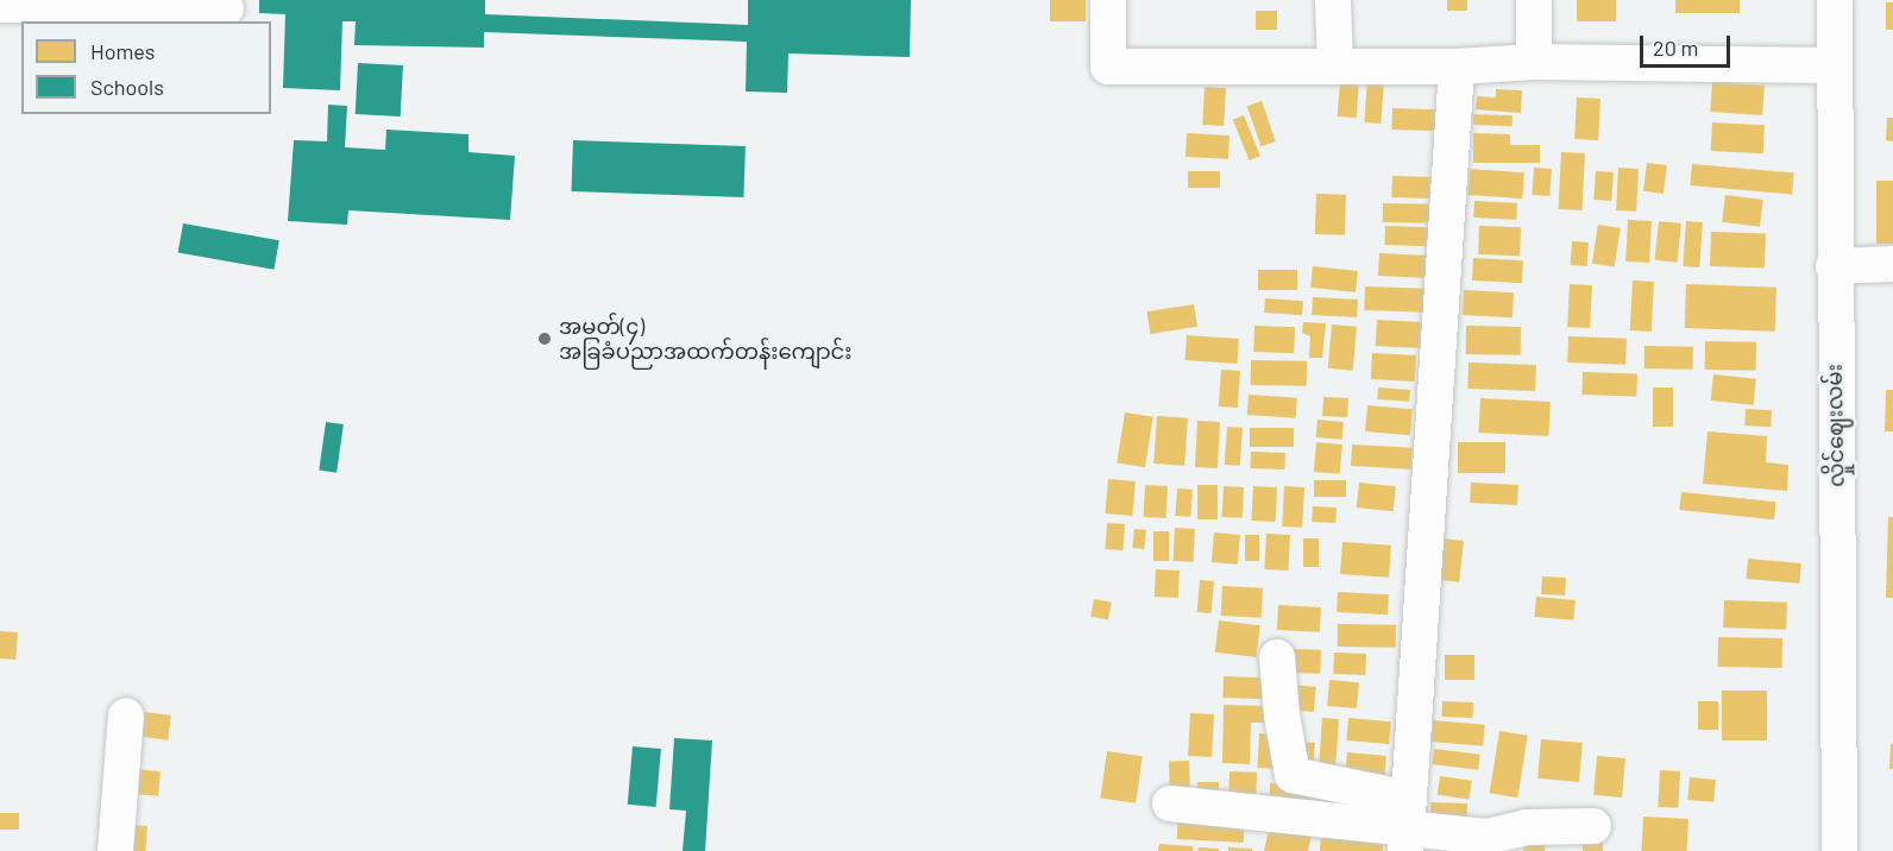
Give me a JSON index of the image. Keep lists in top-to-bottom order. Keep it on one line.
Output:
{"streets":{"street":["လှိုင်ဈေးလမ်း"]},"places":["အမှတ်(၄) အခြခံပညာအထက်တန်းကျောင်း"],"legend":["Homes","Schools"],"scale_bar":"20 m"}
